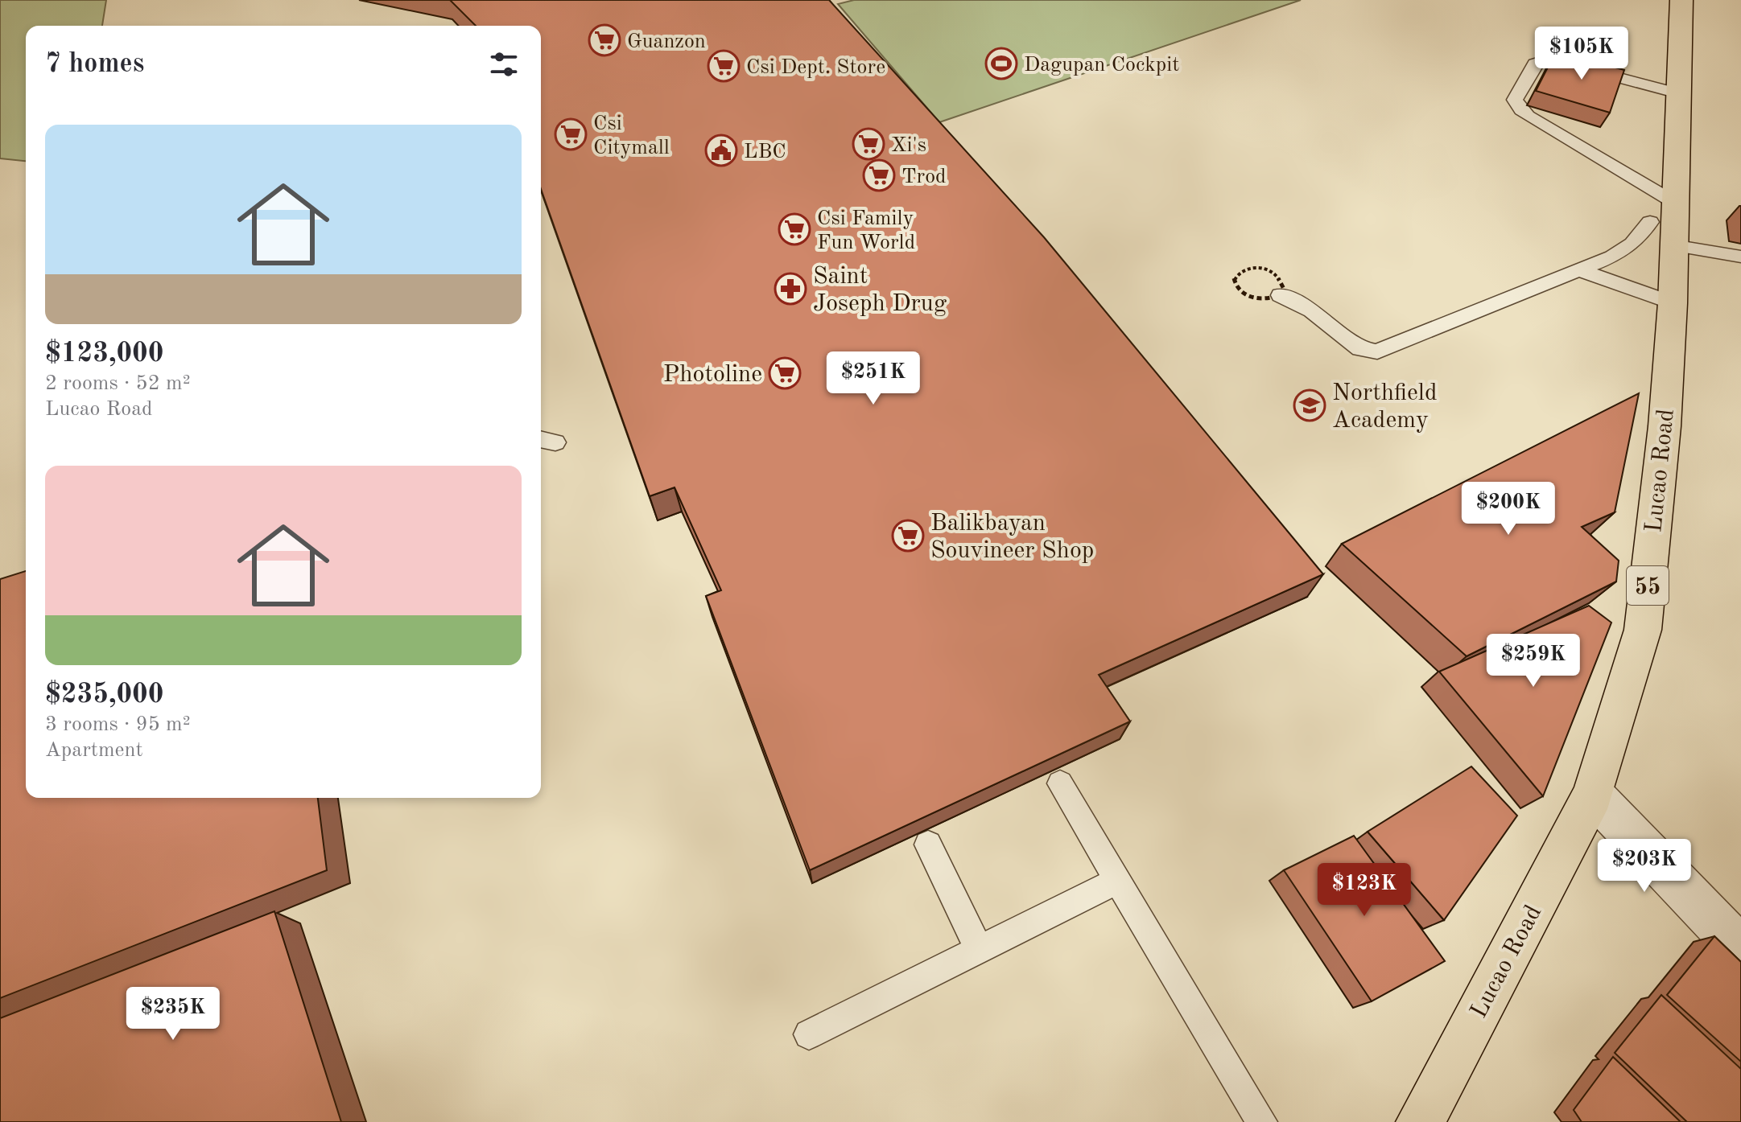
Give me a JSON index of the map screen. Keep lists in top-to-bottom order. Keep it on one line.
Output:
{"streets":{"highway":["Lucao Road","55"]},"places":{"supermarket":["Guanzon","Csi Dept. Store","Csi Citymall","Xi's","Trod","Csi Family Fun World","Photoline","Balikbayan Souvineer Shop"],"sports":["Dagupan Cockpit"],"public building":["LBC"],"pharmacy":["Saint Joseph Drug"],"school or university":["Northfield Academy"]},"page":{"heading":"7 homes","price":["$105K","$251K","$200K","$259K","$203K","$123K","$235K"],"list":[{"name":"$123,000","note":"2 rooms · 52 m² · Lucao Road"},{"name":"$235,000","note":"3 rooms · 95 m² · Apartment"}]}}
